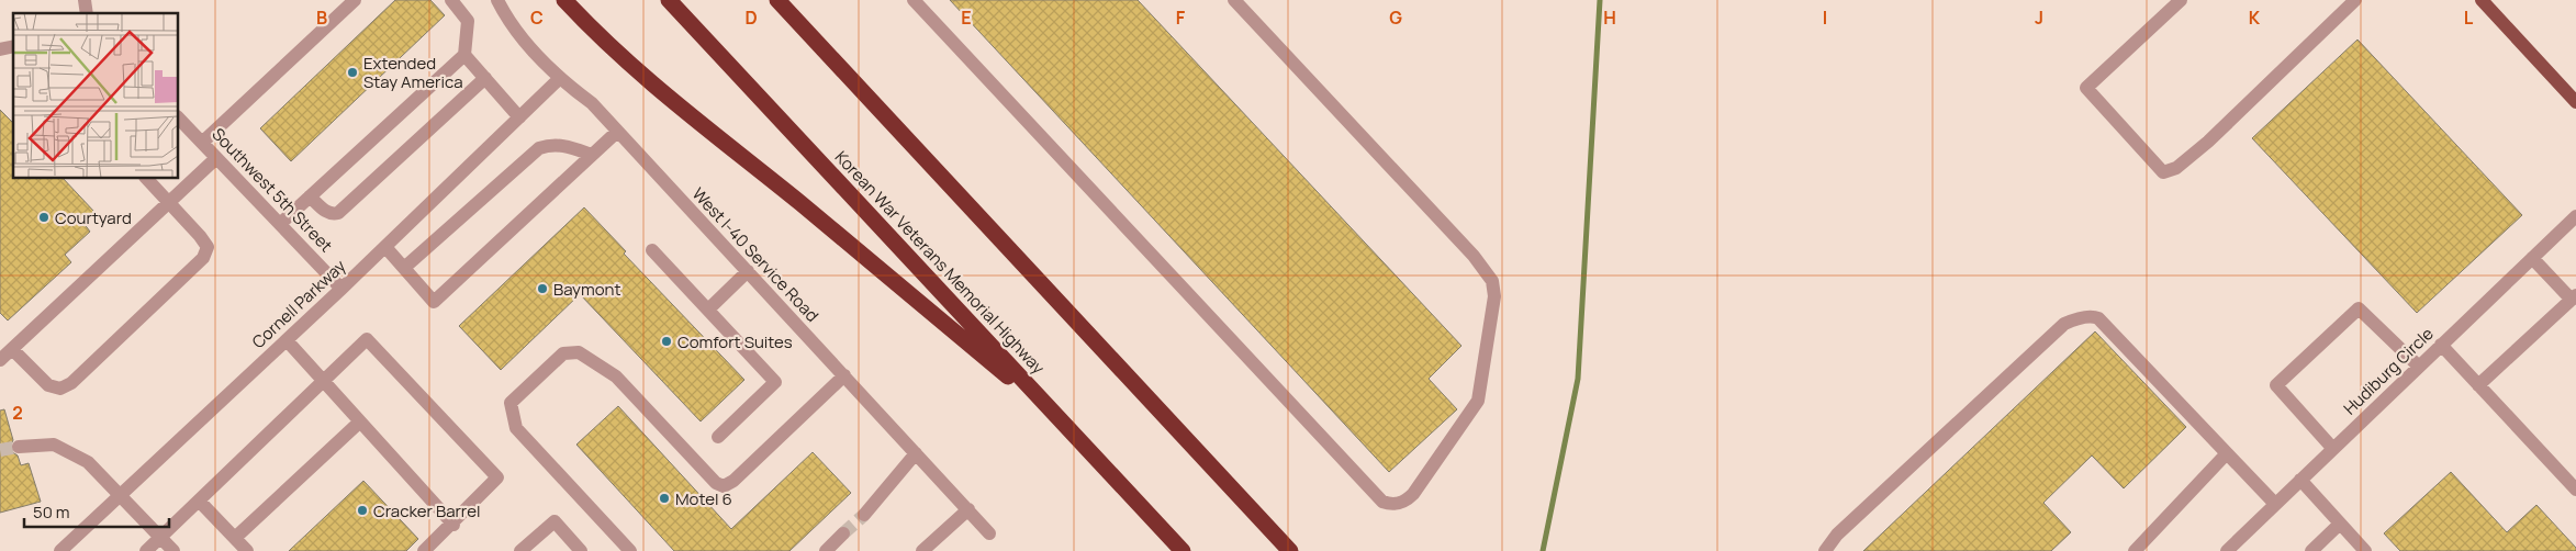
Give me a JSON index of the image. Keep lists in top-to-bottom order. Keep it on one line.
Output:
{"streets":{"highway":["Korean War Veterans Memorial Highway"],"street":["Southwest 5th Street","West I-40 Service Road","Cornell Parkway","Hudiburg Circle"]},"crossings":[["Southwest 5th Street","Cornell Parkway"],["West I-40 Service Road","Cornell Parkway"]],"places":["Extended Stay America","Courtyard","Baymont","Comfort Suites","Motel 6","Cracker Barrel"],"scale_bar":"50 m","grid":{"columns":["B","C","D","E","F","G","H","I","J","K","L"],"rows":["2"]}}
